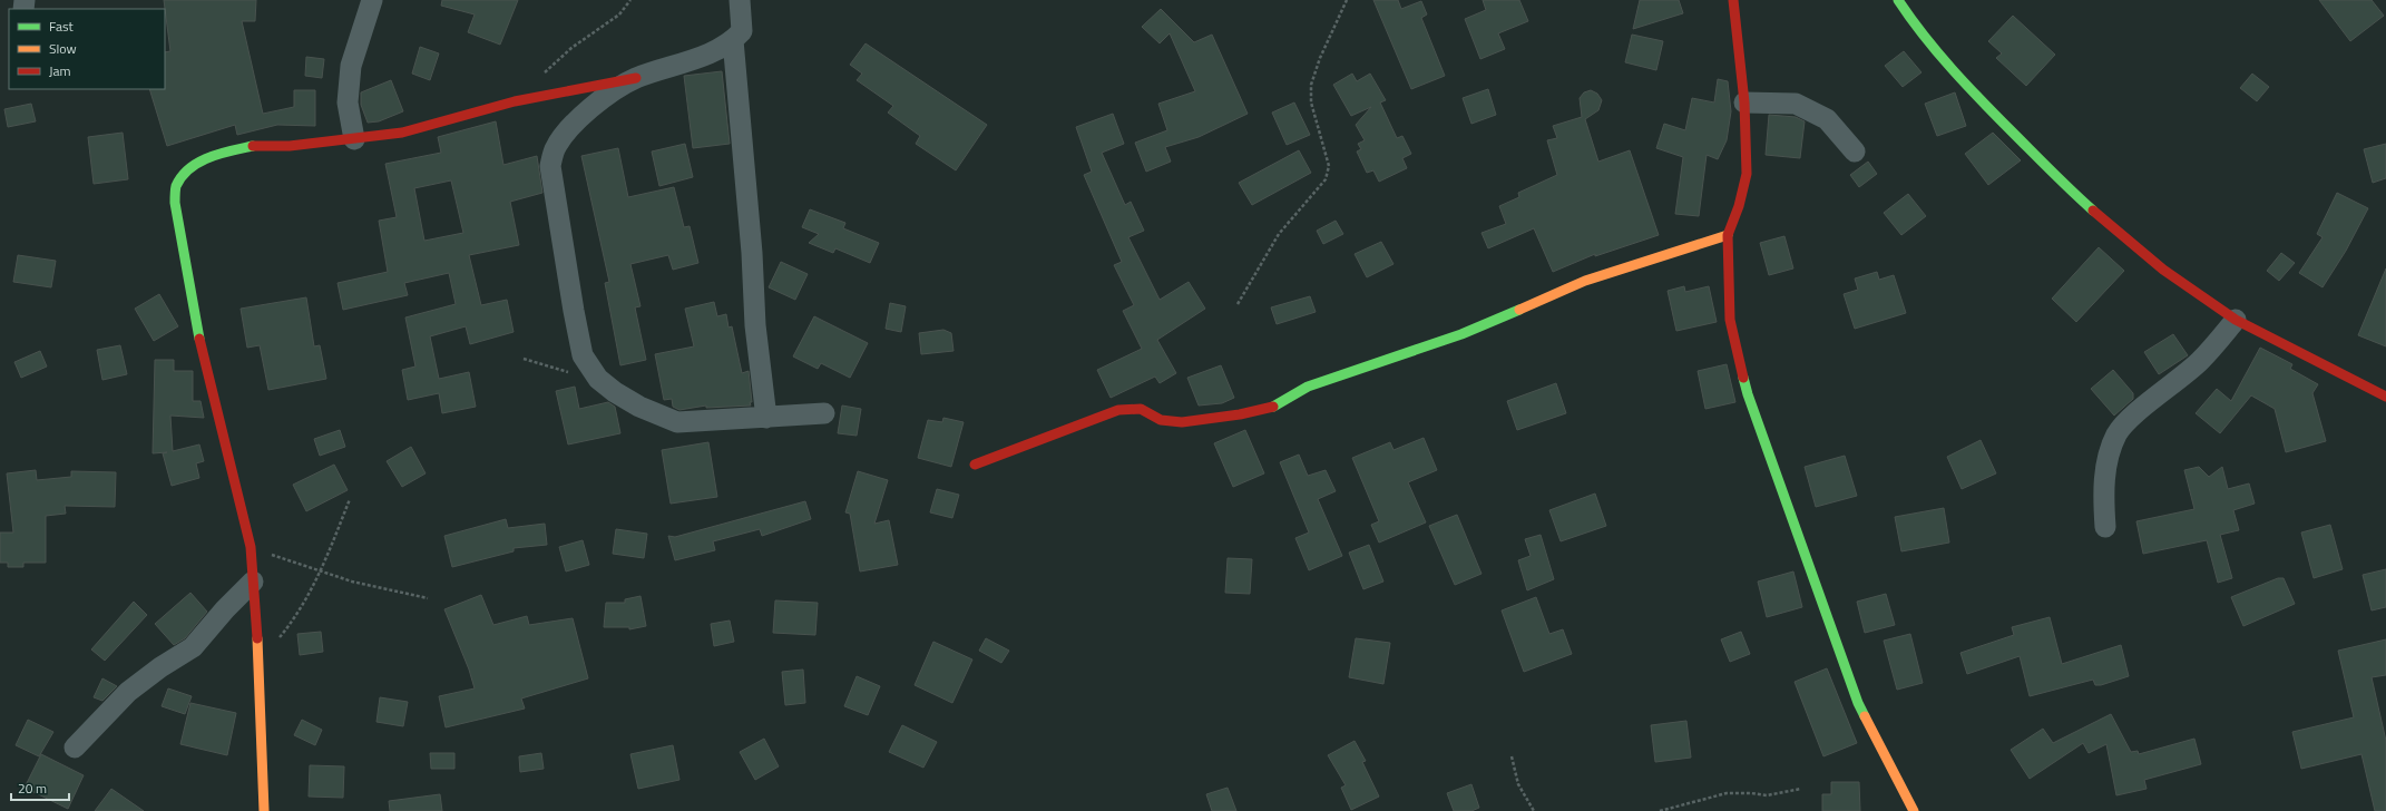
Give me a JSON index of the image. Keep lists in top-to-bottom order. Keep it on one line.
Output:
{"legend":["Fast","Slow","Jam"],"scale_bar":"20 m"}
